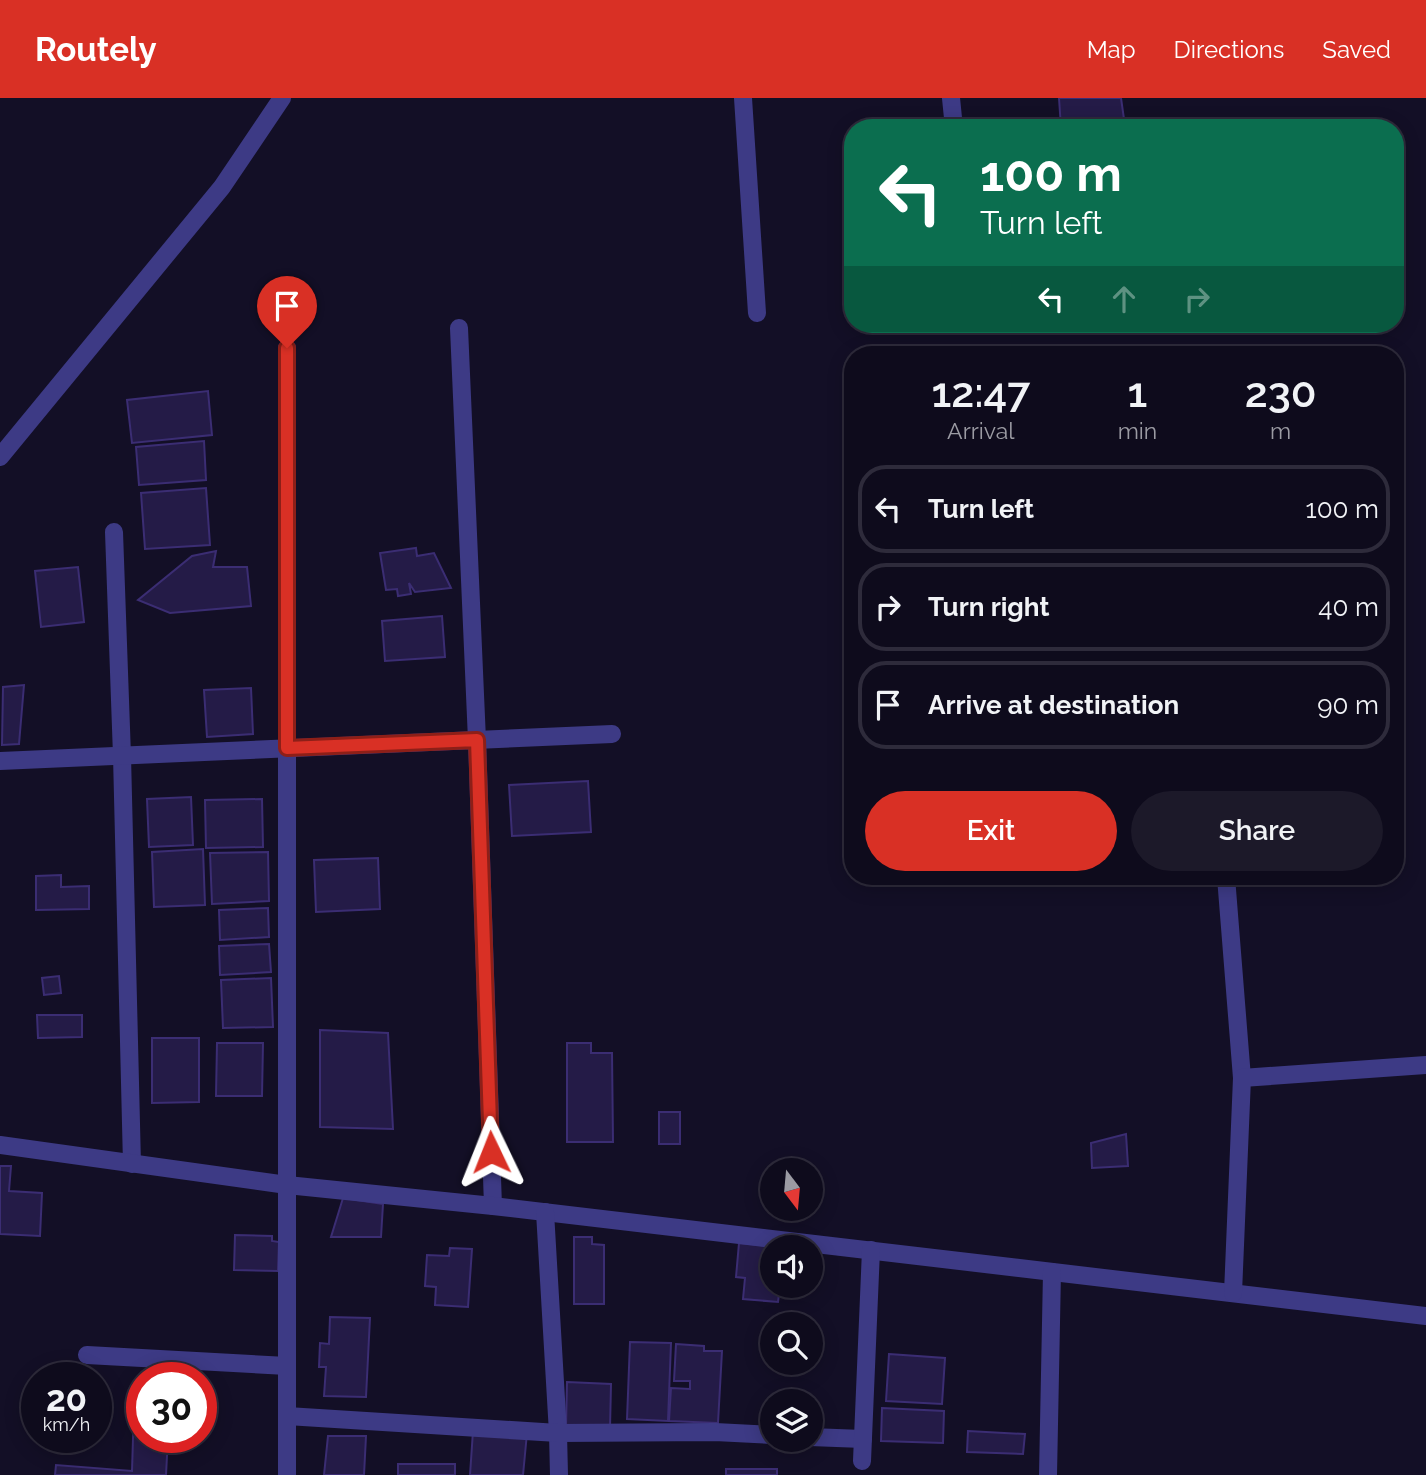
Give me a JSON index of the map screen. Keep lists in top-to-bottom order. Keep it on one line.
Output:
{"north":"bottom","page":{"header":"Routely","nav":["Map","Directions","Saved"],"turn":["100 m","Turn left"],"eta":["12:47","Arrival","1","min","230","m"],"list":[{"name":"Turn left","value":"100 m"},{"name":"Turn right","value":"40 m"},{"name":"Arrive at destination","value":"90 m"}],"buttons":["Exit","Share"],"speed":"20 km/h","limit":"30"}}
